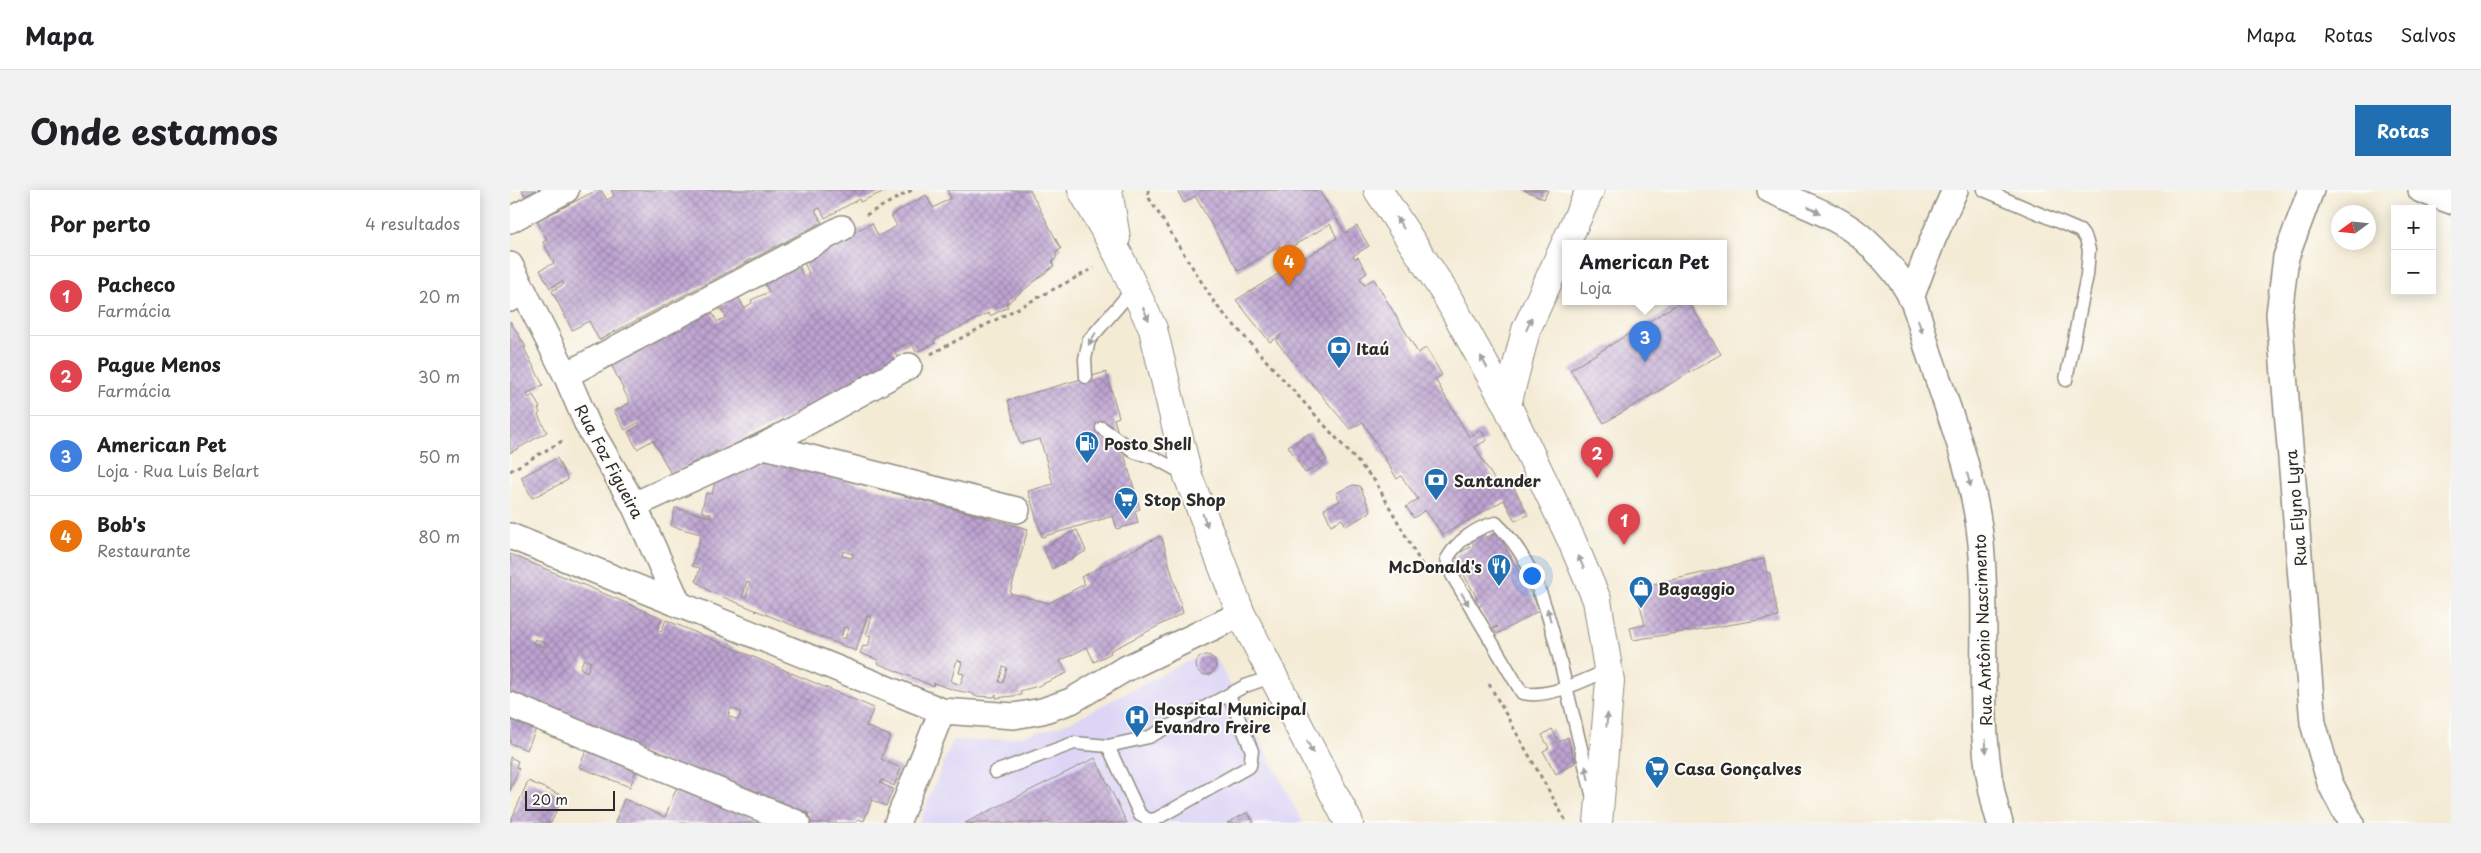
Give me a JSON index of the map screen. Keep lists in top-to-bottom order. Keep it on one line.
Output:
{"streets":{"street":["Rua Foz Figueira","Rua Elyno Lyra","Rua Antônio Nascimento"]},"one_way":["Rua Antônio Nascimento"],"places":{"bank":["Itaú","Santander"],"fuel station":["Posto Shell"],"supermarket":["Stop Shop","Casa Gonçalves"],"restaurant":["McDonald's"],"shop":["Bagaggio"],"hospital":["Hospital Municipal Evandro Freire"]},"scale_bar":"20 m","north":"left","page":{"header":"Mapa","nav":["Mapa","Rotas","Salvos"],"title":"Onde estamos","buttons":"Rotas","heading":["Por perto","4 resultados"],"map_buttons":["+","−"],"popup":["American Pet","Loja"],"pins":["4","3","2","1"],"list":[{"mark":"1","name":"Pacheco","note":"Farmácia","value":"20 m"},{"mark":"2","name":"Pague Menos","note":"Farmácia","value":"30 m"},{"mark":"3","name":"American Pet","note":"Loja · Rua Luís Belart","value":"50 m"},{"mark":"4","name":"Bob's","note":"Restaurante","value":"80 m"}],"scale":"20 m"}}
